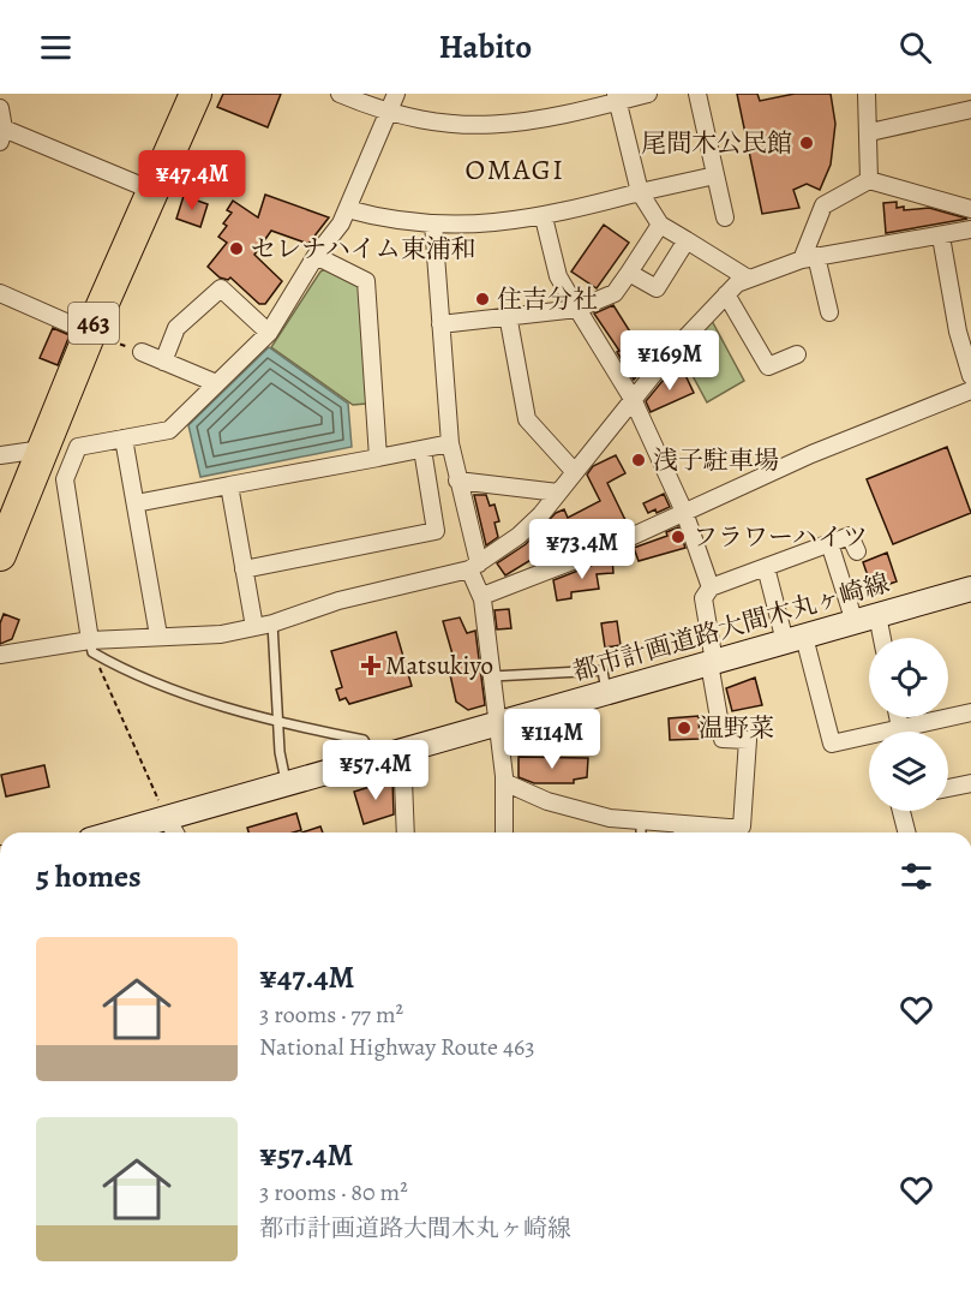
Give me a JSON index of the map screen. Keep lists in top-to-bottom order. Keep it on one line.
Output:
{"streets":{"highway":["463"],"street":["都市計画道路大間木丸ヶ崎線"]},"districts":["OMAGI"],"places":{"other":["尾間木公民館","セレナハイム東浦和","住吉分社","浅子駐車場","フラワーハイツ","温野菜"],"health":["Matsukiyo"]},"page":{"header":"Habito","price":["¥47.4M","¥169M","¥73.4M","¥114M","¥57.4M"],"heading":"5 homes","list":[{"name":"¥47.4M","note":"3 rooms · 77 m² · National Highway Route 463"},{"name":"¥57.4M","note":"3 rooms · 80 m² · 都市計画道路大間木丸ヶ崎線"}]}}
